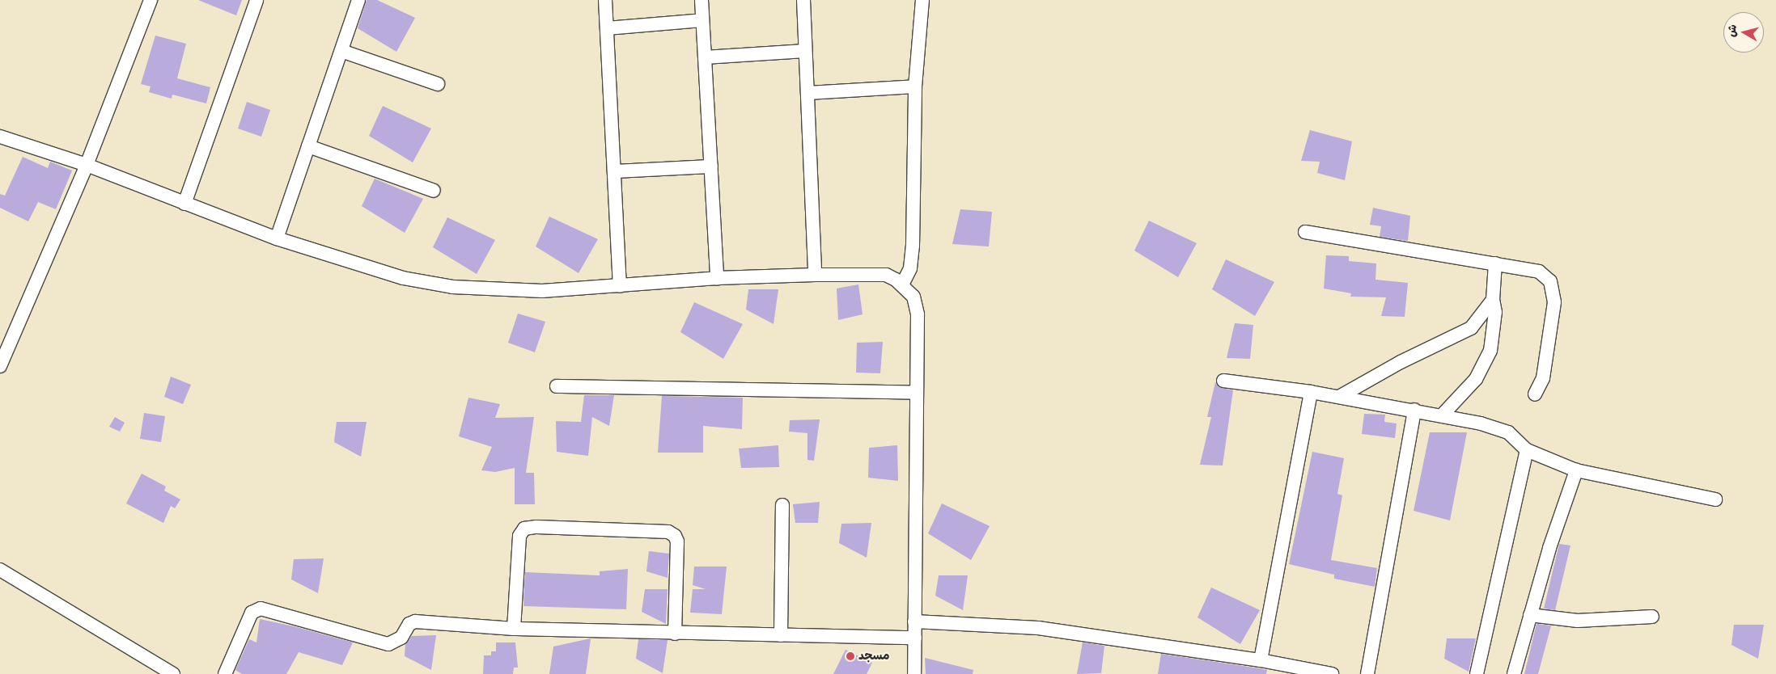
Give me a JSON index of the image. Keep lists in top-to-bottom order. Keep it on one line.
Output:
{"places":["مسجد"],"north":"left"}
